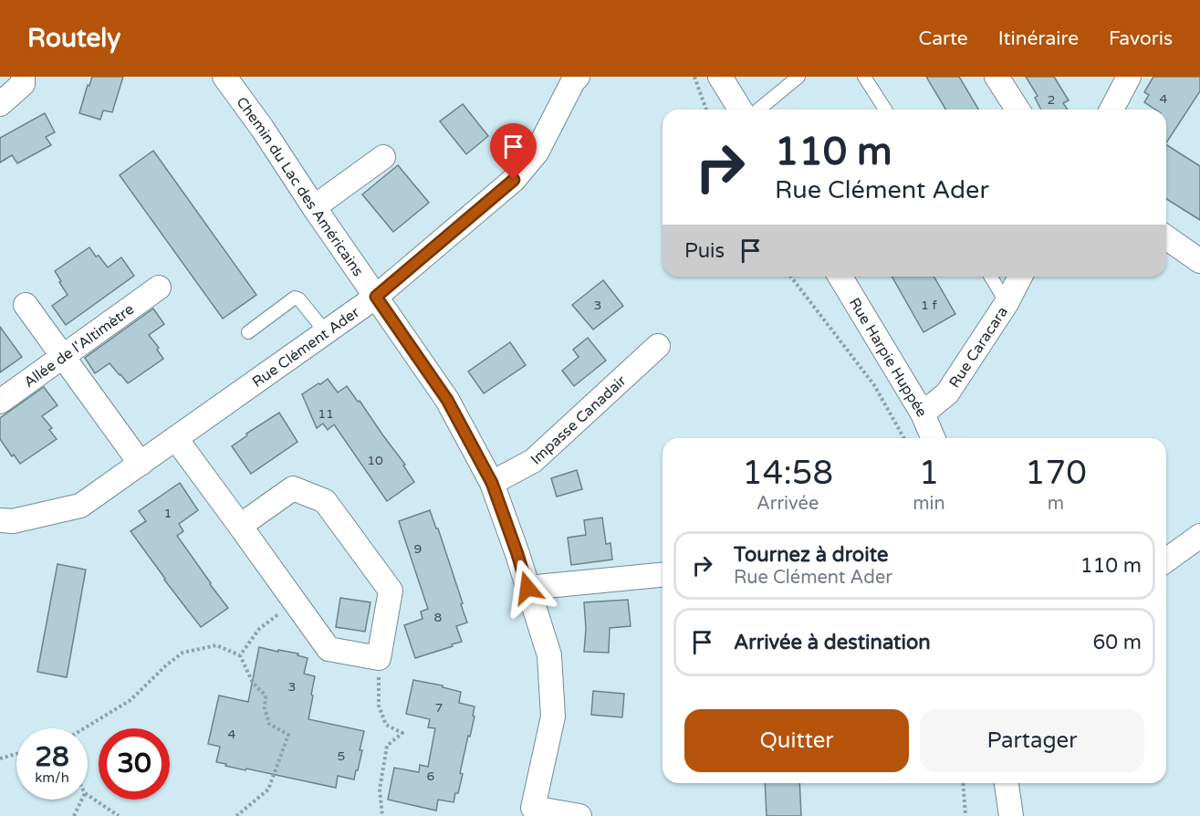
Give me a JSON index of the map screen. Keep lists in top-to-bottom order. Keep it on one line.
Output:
{"streets":{"street":["Chemin du Lac des Américains","Allée de l'Altimètre","Rue Caracara","Rue Clément Ader","Rue Harpie Huppée","Impasse Canadair"]},"crossings":[["Chemin du Lac des Américains","Rue Clément Ader"],["Chemin du Lac des Américains","Impasse Canadair"],["Rue Caracara","Rue Harpie Huppée"]],"house_numbers":["4","2","3","1 f","11","10","1","9","8","3","7","4","5","6"],"page":{"header":"Routely","nav":["Carte","Itinéraire","Favoris"],"turn":["110 m","Rue Clément Ader"],"then":"Puis","eta":["14:58","Arrivée","1","min","170","m"],"list":[{"name":"Tournez à droite","note":"Rue Clément Ader","value":"110 m"},{"name":"Arrivée à destination","value":"60 m"}],"buttons":["Quitter","Partager"],"speed":"28 km/h","limit":"30"}}
